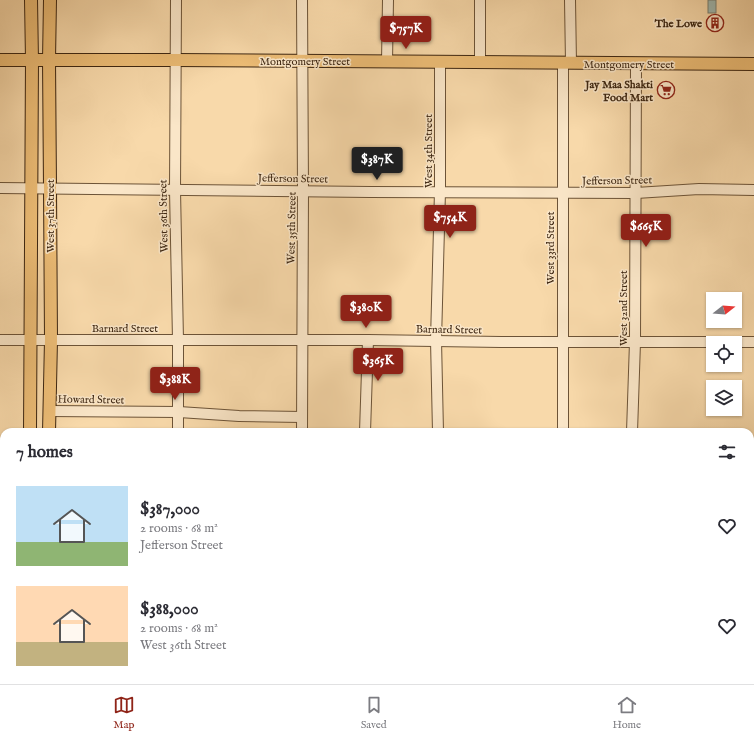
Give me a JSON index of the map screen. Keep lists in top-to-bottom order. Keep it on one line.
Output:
{"streets":{"main road":["Montgomery Street","West 37th Street"],"street":["West 34th Street","Jefferson Street","West 36th Street","West 35th Street","West 33rd Street","West 32nd Street","Barnard Street","Howard Street"]},"crossings":[["Montgomery Street","West 34th Street"],["Montgomery Street","West 37th Street"],["Montgomery Street","West 36th Street"],["Montgomery Street","West 35th Street"],["Montgomery Street","West 33rd Street"],["Montgomery Street","West 32nd Street"],["West 34th Street","Jefferson Street"],["West 34th Street","Barnard Street"],["Jefferson Street","West 37th Street"],["Jefferson Street","West 36th Street"],["Jefferson Street","West 35th Street"],["Jefferson Street","West 33rd Street"],["Jefferson Street","West 32nd Street"],["West 37th Street","Barnard Street"],["West 37th Street","Howard Street"],["West 36th Street","Barnard Street"],["West 36th Street","Howard Street"],["West 35th Street","Barnard Street"],["West 35th Street","Howard Street"],["West 33rd Street","Barnard Street"],["West 32nd Street","Barnard Street"]],"places":{"building":["The Lowe"],"supermarket":["Jay Maa Shakti Food Mart"]},"north":"right","page":{"price":["$757K","$387K","$754K","$665K","$380K","$365K","$388K"],"heading":"7 homes","list":[{"name":"$387,000","note":"2 rooms · 68 m² · Jefferson Street"},{"name":"$388,000","note":"2 rooms · 68 m² · West 36th Street"}],"tabs":["Map","Saved","Home"]}}
